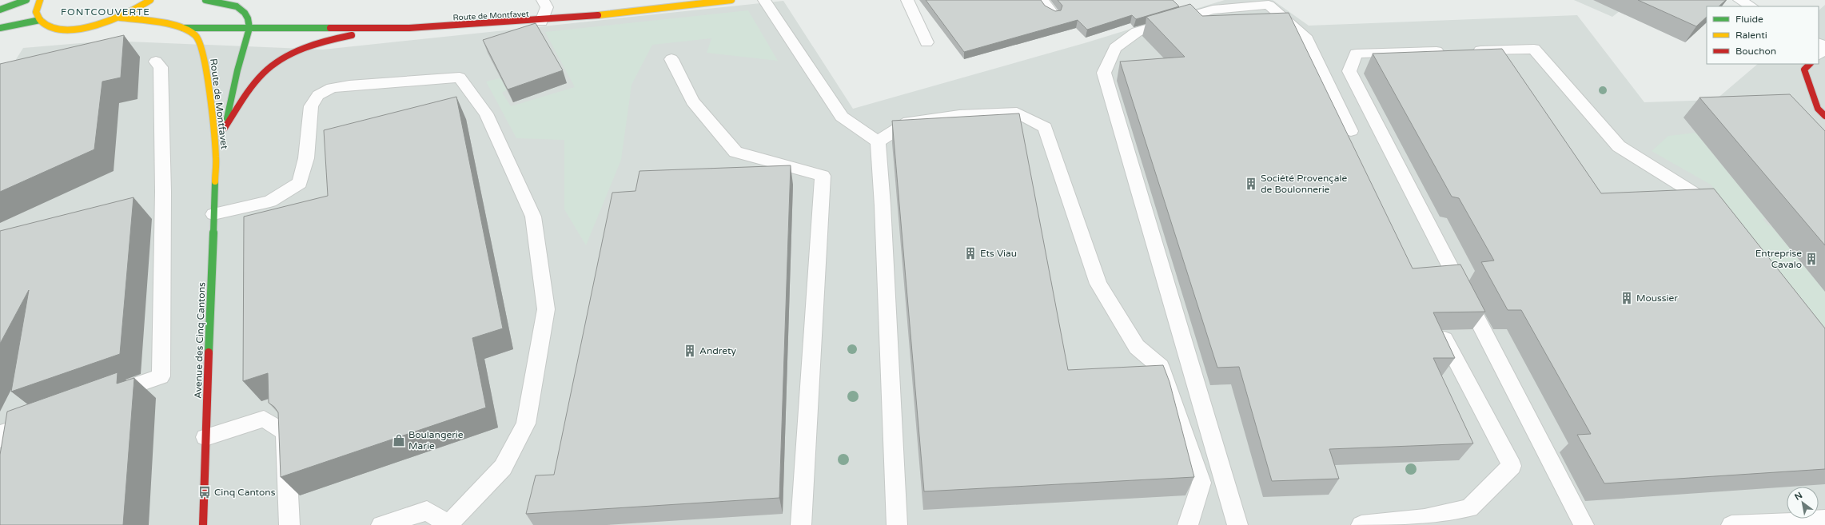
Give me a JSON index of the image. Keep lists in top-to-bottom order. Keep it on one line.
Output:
{"streets":{"street":["Route de Montfavet","Avenue des Cinq Cantons"]},"crossings":[["Route de Montfavet","Avenue des Cinq Cantons"]],"districts":["FONTCOUVERTE"],"places":{"building":["Société Provençale de Boulonnerie","Ets Viau","Entreprise Cavalo","Moussier","Andrety"],"shop":["Boulangerie Marie"],"bus stop":["Cinq Cantons"]},"legend":["Fluide","Ralenti","Bouchon"],"north":"top left"}
